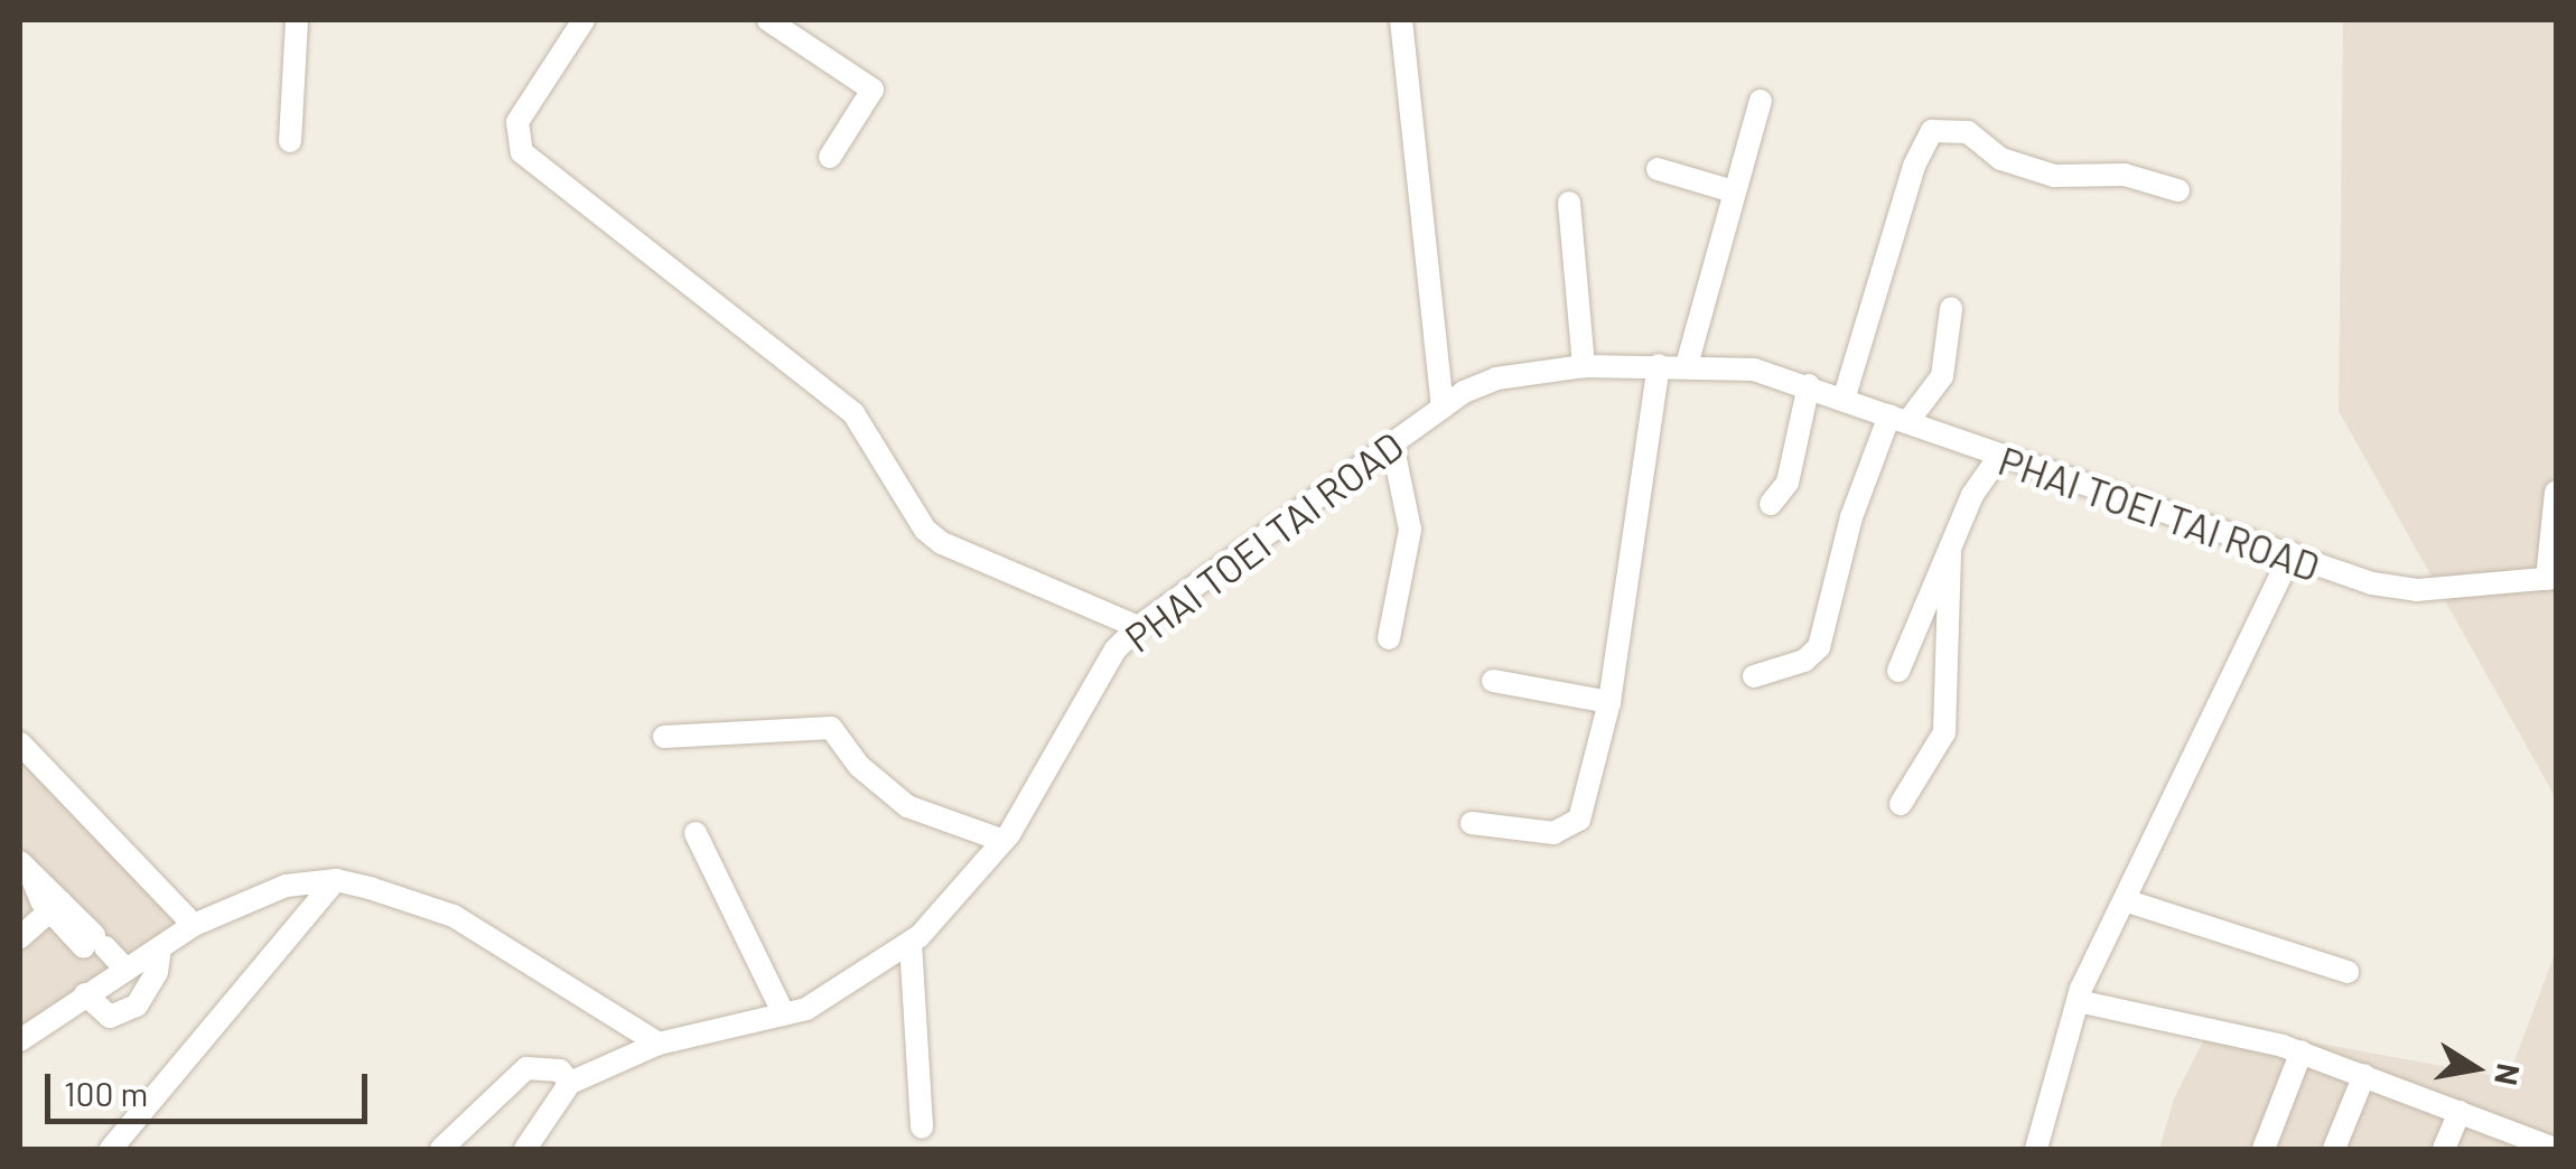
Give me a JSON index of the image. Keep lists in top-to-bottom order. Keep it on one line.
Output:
{"streets":{"street":["PHAI TOEI TAI ROAD"]},"scale_bar":"100 m","north":"right"}
